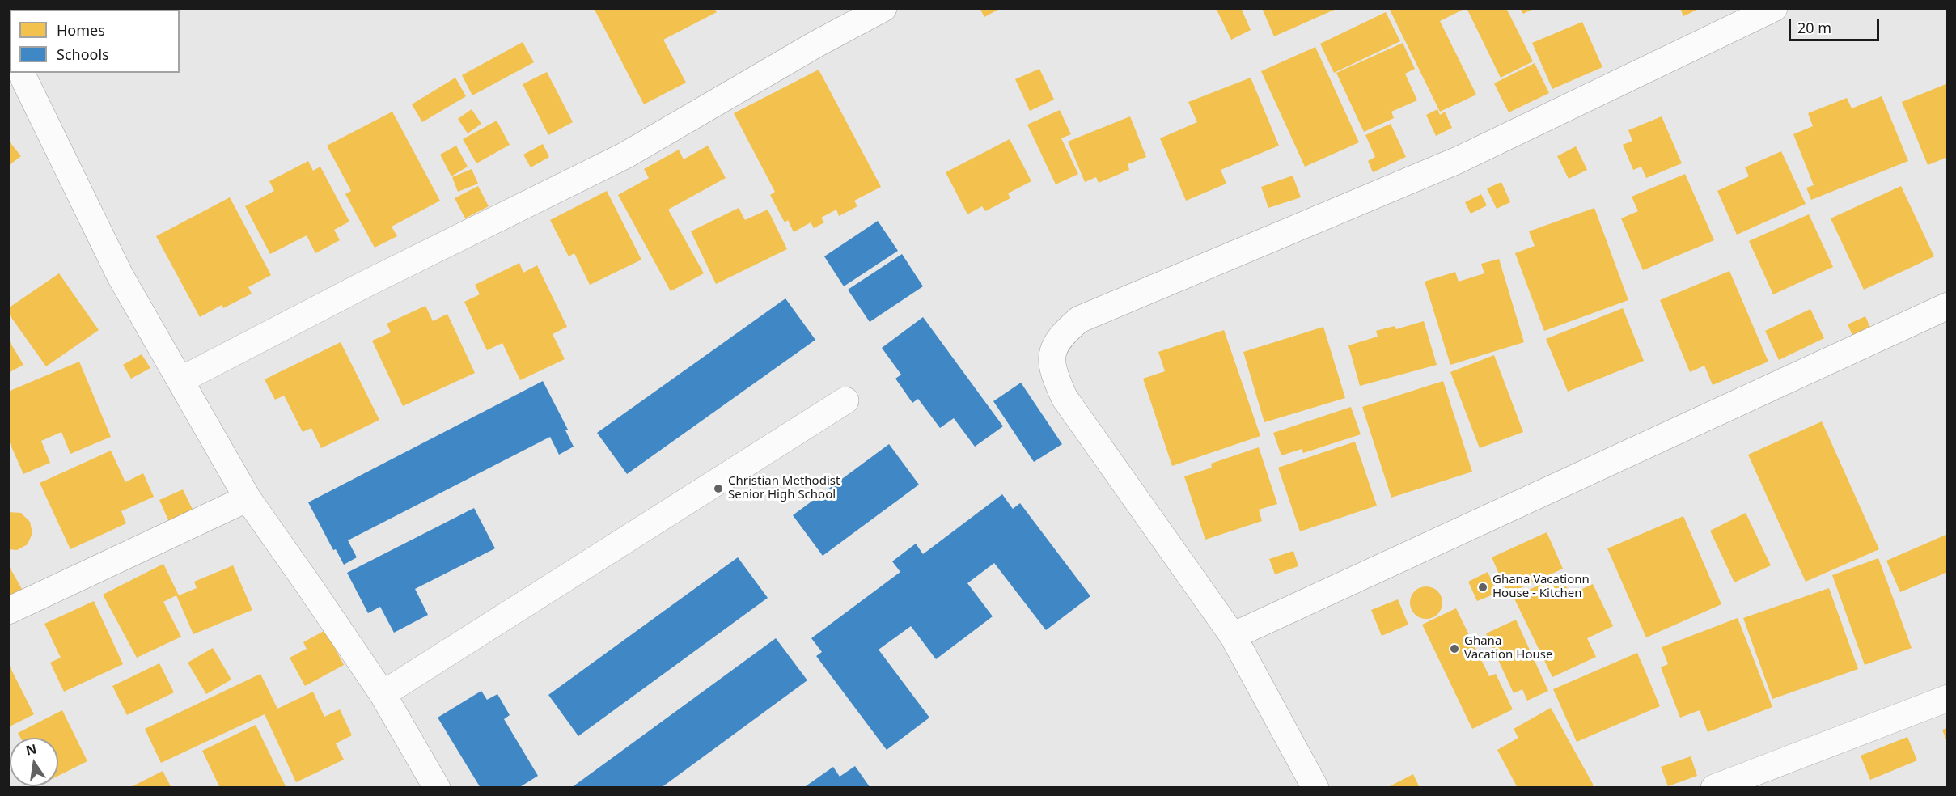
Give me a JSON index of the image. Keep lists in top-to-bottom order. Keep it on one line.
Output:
{"places":["Christian Methodist Senior High School","Ghana Vacationn House - Kitchen","Ghana Vacation House"],"legend":["Homes","Schools"],"scale_bar":"20 m","north":"top"}
